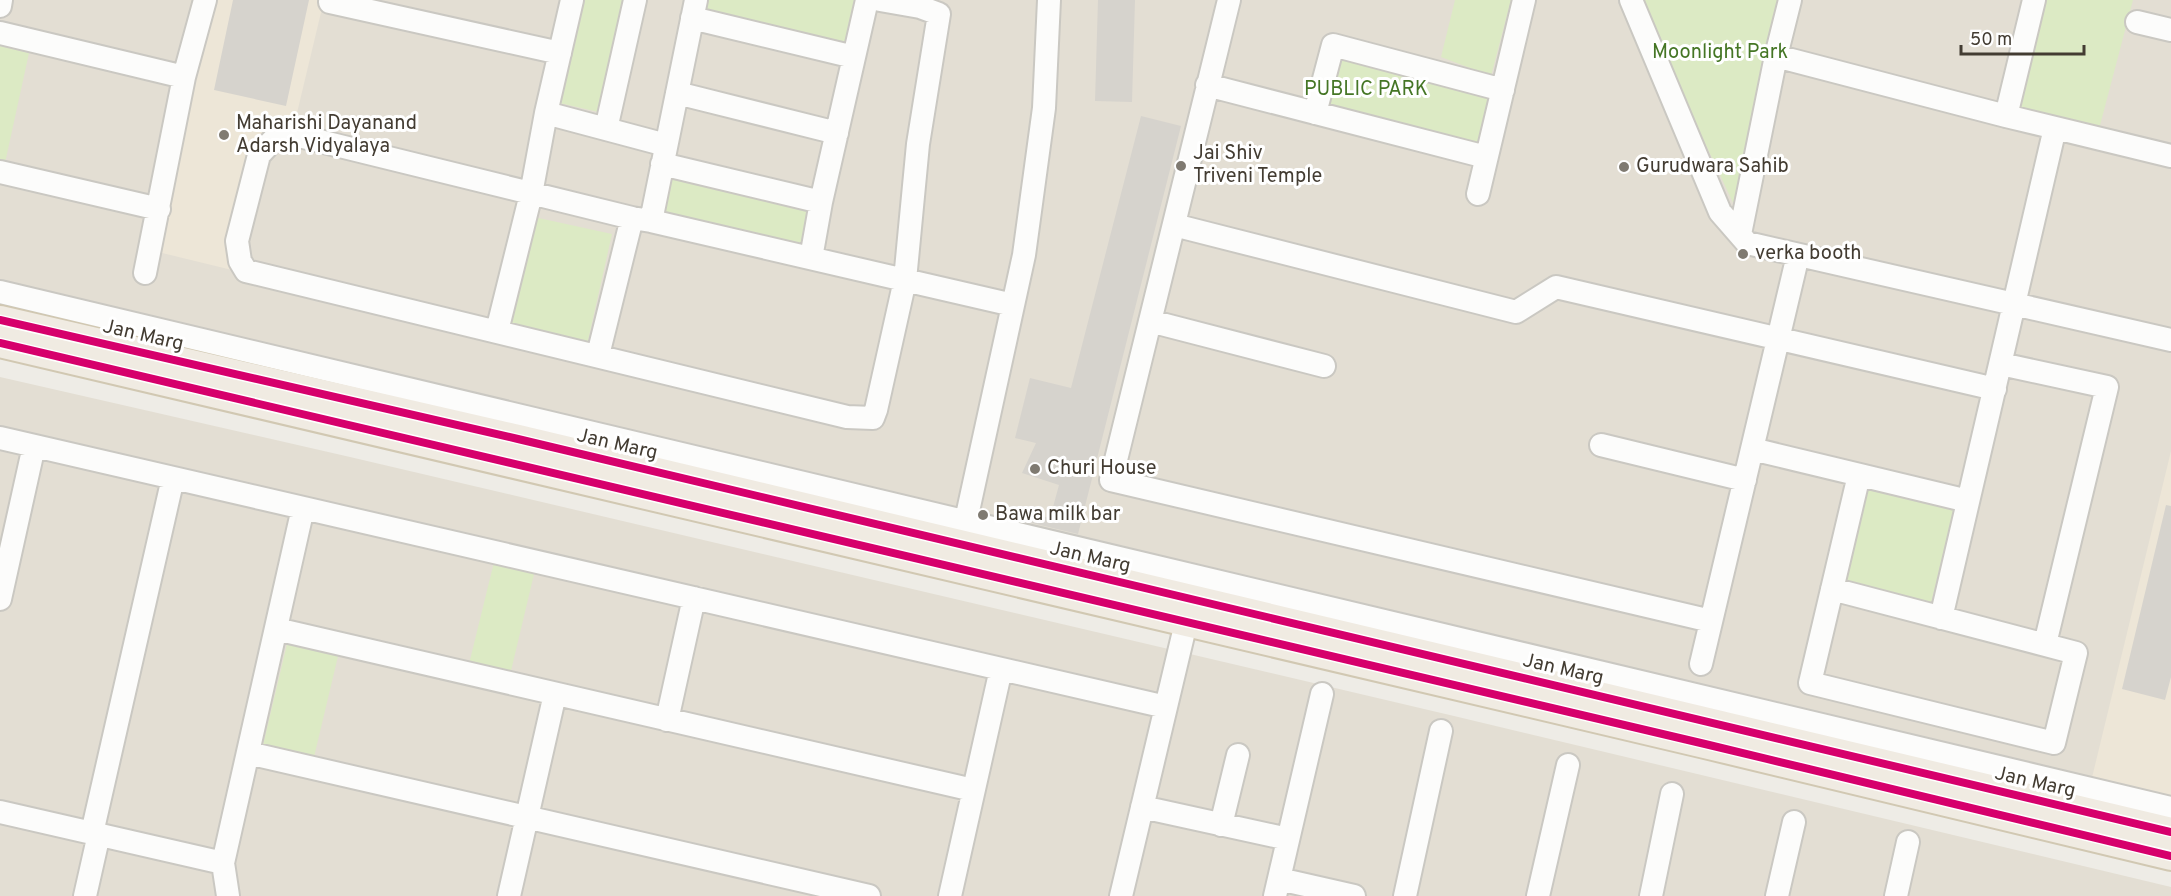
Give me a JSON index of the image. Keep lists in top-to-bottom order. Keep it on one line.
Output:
{"streets":{"main road":["Jan Marg"]},"parks":["Moonlight Park","PUBLIC PARK"],"places":["Maharishi Dayanand Adarsh Vidyalaya","Jai Shiv Triveni Temple","Gurudwara Sahib","verka booth","Churi House","Bawa milk bar"],"scale_bar":"50 m"}
